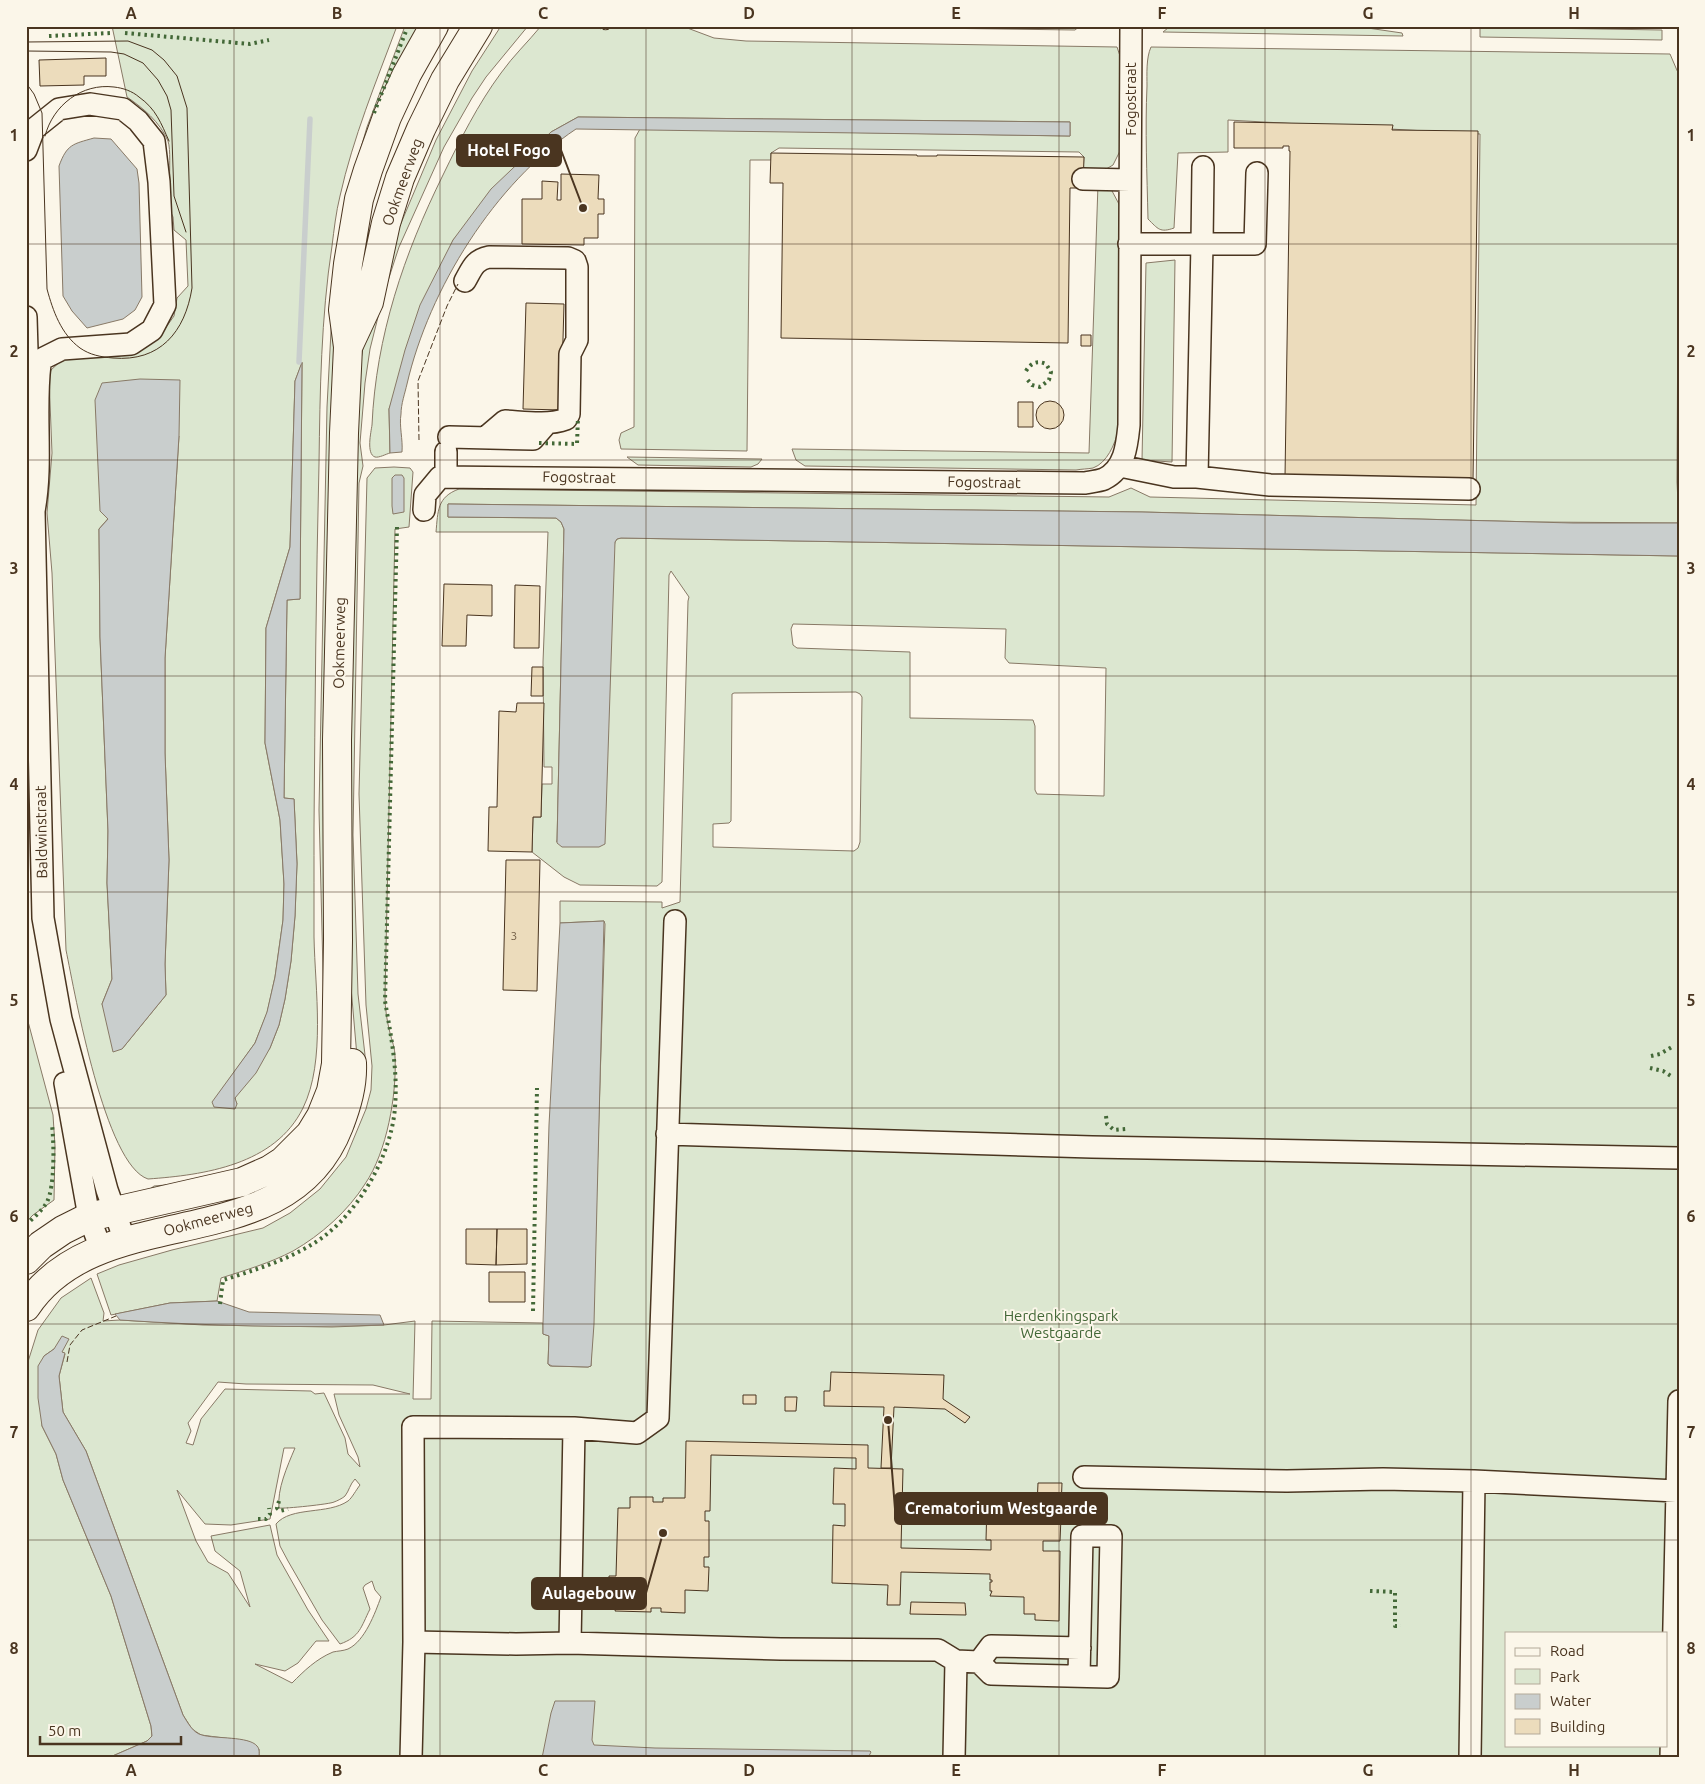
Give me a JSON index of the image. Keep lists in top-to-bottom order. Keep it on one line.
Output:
{"streets":{"main road":["Ookmeerweg"],"street":["Fogostraat","Baldwinstraat"]},"crossings":[["Ookmeerweg","Baldwinstraat"]],"parks":["Herdenkingspark Westgaarde"],"places":["Hotel Fogo","Crematorium Westgaarde","Aulagebouw"],"house_numbers":["3"],"legend":["Road","Park","Water","Building"],"scale_bar":"50 m","grid":{"columns":["A","B","C","D","E","F","G","H"],"rows":["1","2","3","4","5","6","7","8"]}}
